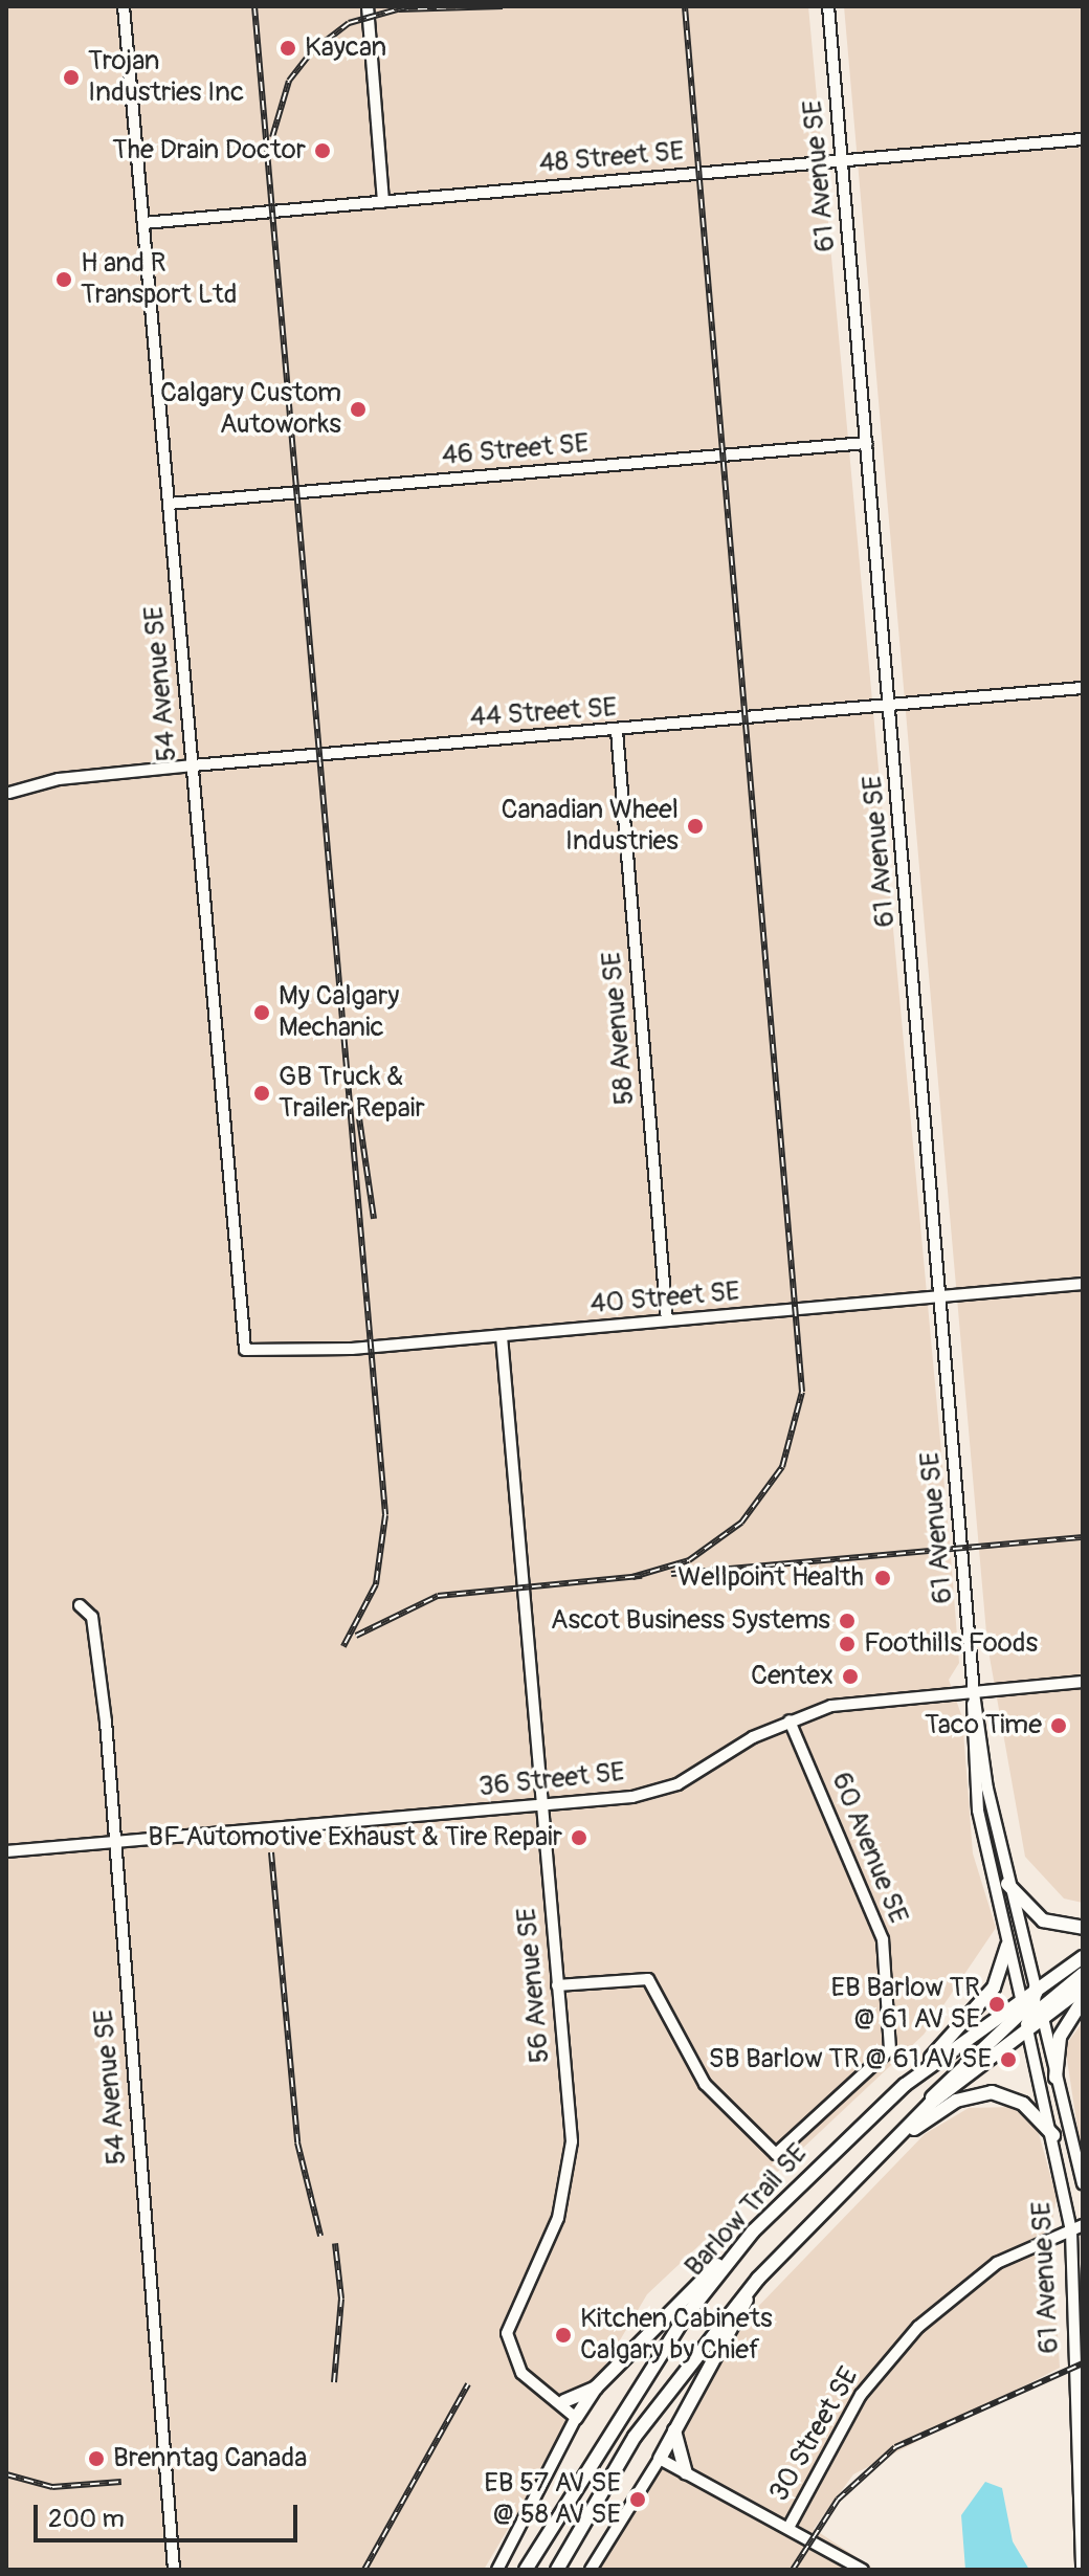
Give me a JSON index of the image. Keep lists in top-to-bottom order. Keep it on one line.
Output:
{"streets":{"main road":["Barlow Trail SE"],"street":["48 Street SE","61 Avenue SE","46 Street SE","54 Avenue SE","44 Street SE","58 Avenue SE","40 Street SE","36 Street SE","60 Avenue SE","56 Avenue SE","30 Street SE"]},"crossings":[["48 Street SE","61 Avenue SE"],["48 Street SE","54 Avenue SE"],["61 Avenue SE","46 Street SE"],["61 Avenue SE","44 Street SE"],["61 Avenue SE","40 Street SE"],["61 Avenue SE","36 Street SE"],["61 Avenue SE","Barlow Trail SE"],["61 Avenue SE","30 Street SE"],["46 Street SE","54 Avenue SE"],["54 Avenue SE","44 Street SE"],["54 Avenue SE","40 Street SE"],["54 Avenue SE","36 Street SE"],["44 Street SE","58 Avenue SE"],["58 Avenue SE","40 Street SE"],["40 Street SE","56 Avenue SE"],["36 Street SE","60 Avenue SE"],["36 Street SE","56 Avenue SE"],["60 Avenue SE","56 Avenue SE"]],"places":["Kaycan","Trojan Industries Inc","The Drain Doctor","H and R Transport Ltd","Calgary Custom Autoworks","Canadian Wheel Industries","My Calgary Mechanic","GB Truck & Trailer Repair","Wellpoint Health","Ascot Business Systems","Foothills Foods","Centex","Taco Time","BF Automotive Exhaust & Tire Repair","EB Barlow TR @ 61 AV SE","SB Barlow TR @ 61 AV SE","Kitchen Cabinets Calgary by Chief","Brenntag Canada","EB 57 AV SE @ 58 AV SE"],"scale_bar":"200 m"}
